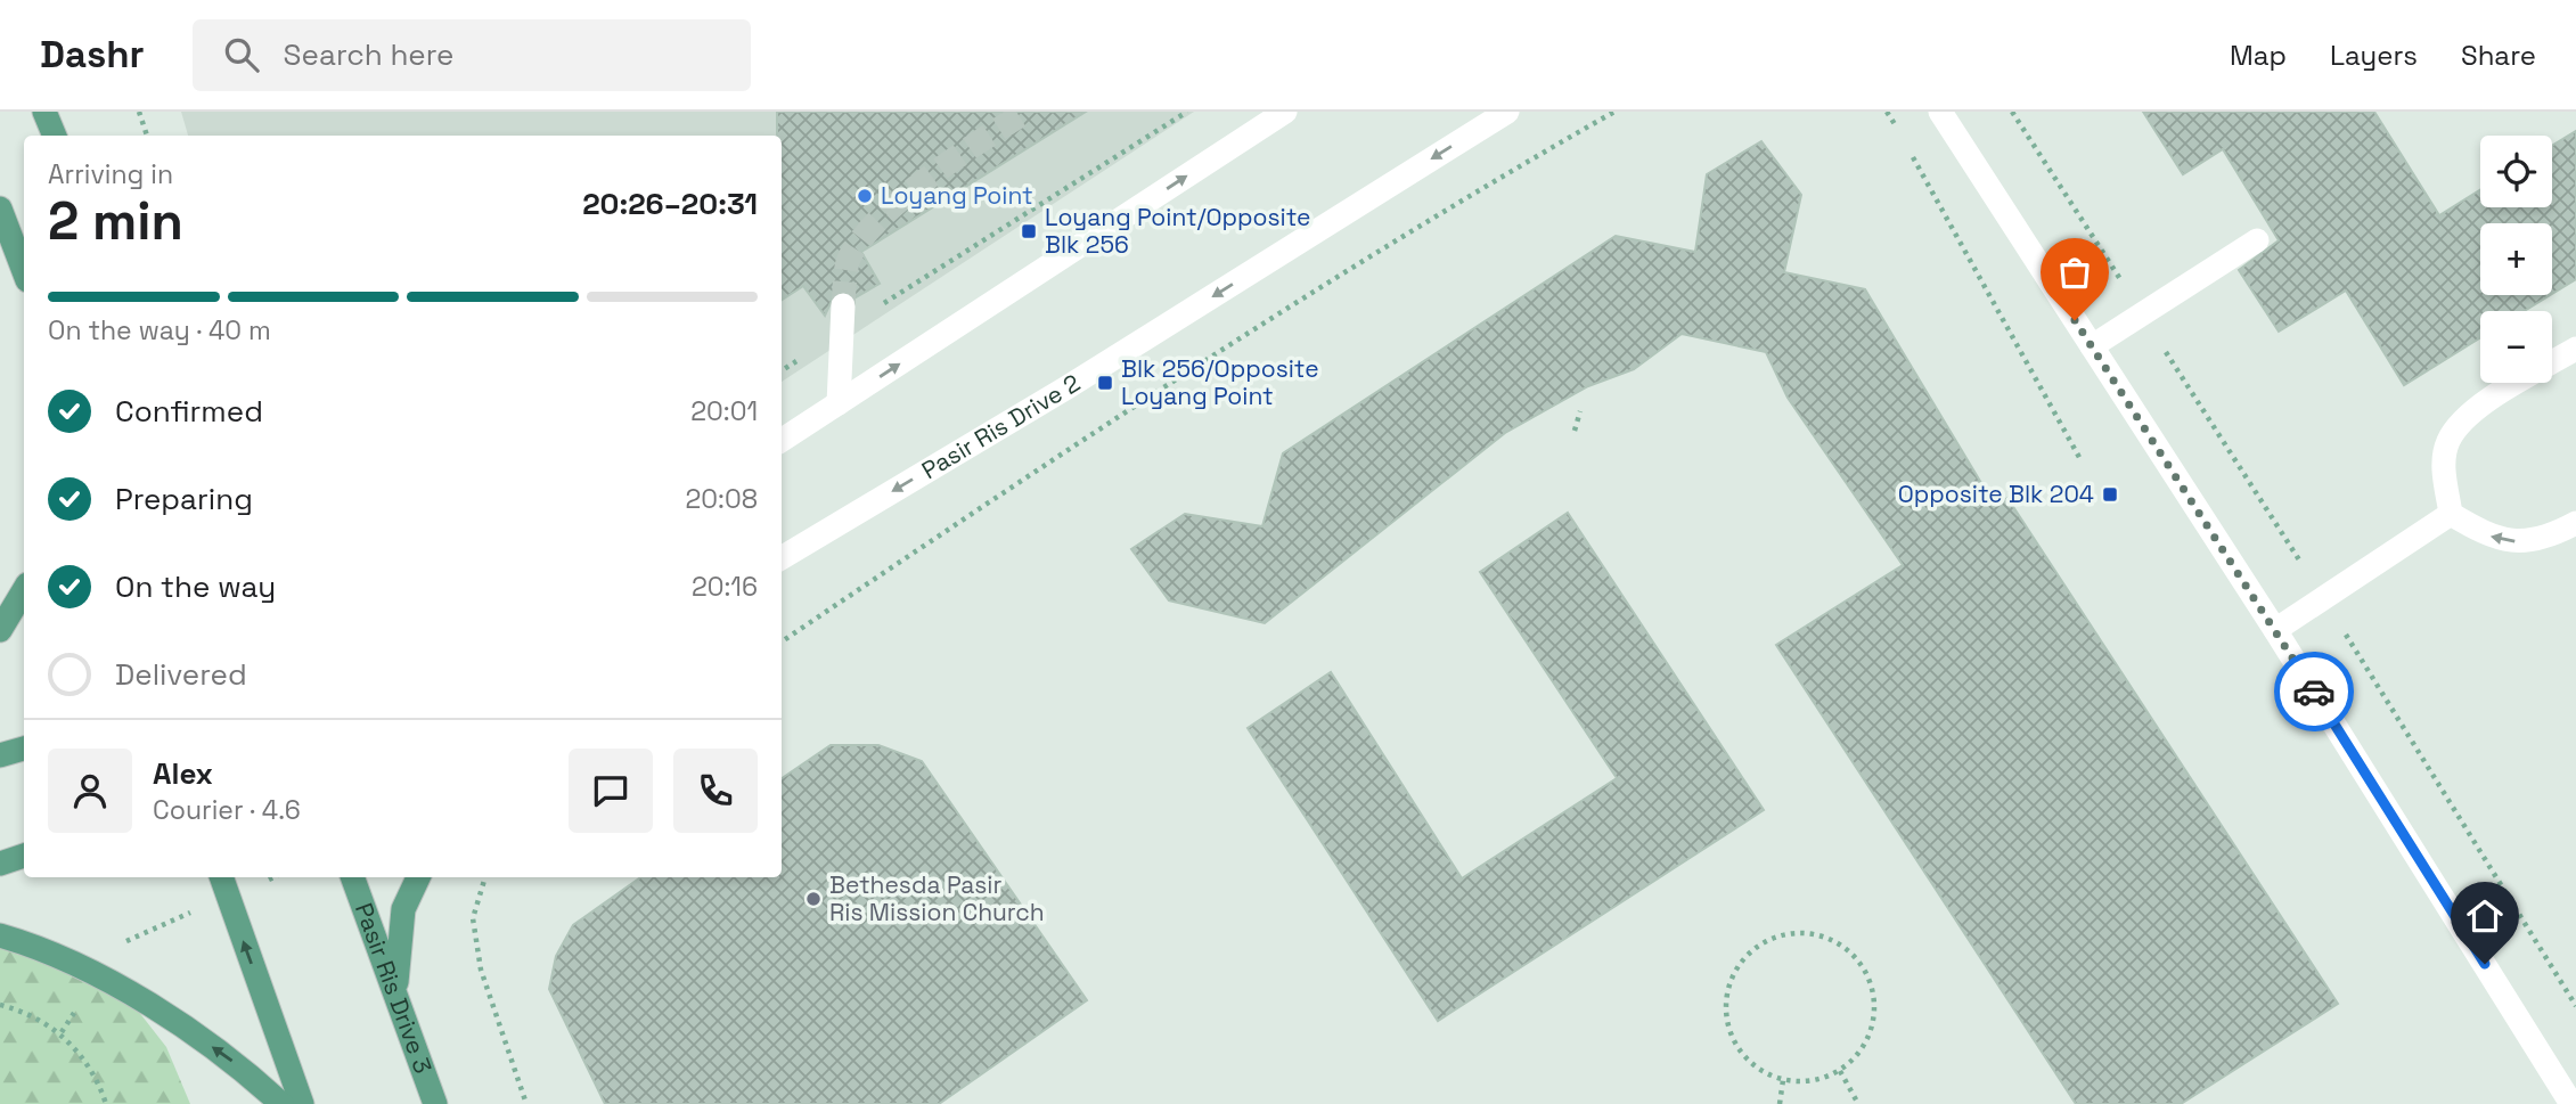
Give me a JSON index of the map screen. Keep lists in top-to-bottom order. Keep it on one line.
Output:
{"streets":{"main road":["Pasir Ris Drive 3"],"street":["Pasir Ris Drive 2"]},"places":{"other":["Loyang Point","Bethesda Pasir Ris Mission Church"],"transit":["Loyang Point/Opposite Blk 256","Blk 256/Opposite Loyang Point","Opposite Blk 204"]},"page":{"header":"Dashr","search":"Search here","nav":["Map","Layers","Share"],"map_buttons":["+","−"],"heading":["2 min","Arriving in","20:26–20:31"],"panel":["Alex","Courier · 4.6"],"bar":"On the way · 40 m","list":[["Confirmed","20:01"],["Preparing","20:08"],["On the way","20:16"],"Delivered"]}}
